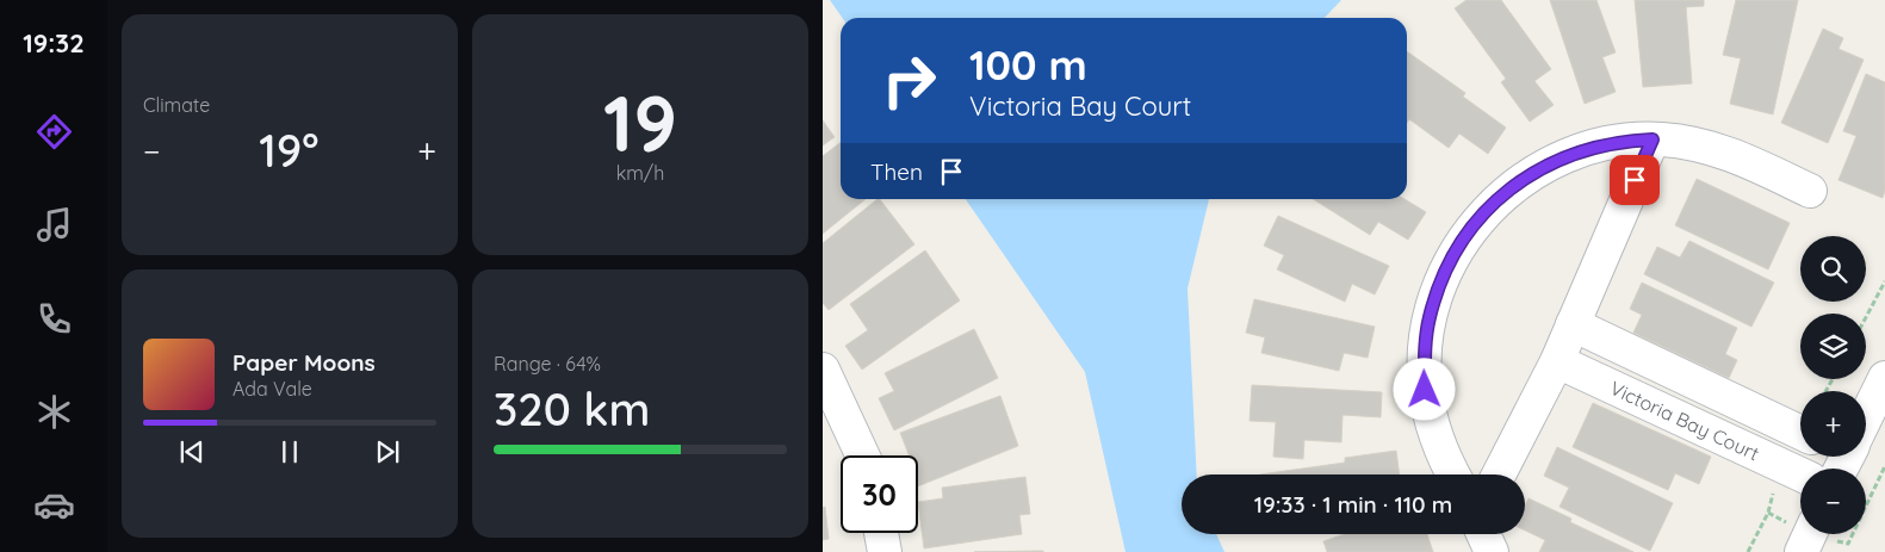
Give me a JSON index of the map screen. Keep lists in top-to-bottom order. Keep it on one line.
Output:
{"streets":{"street":["Victoria Bay Court"]},"page":{"tabs":"19:32","tile":["Climate",["19","km/h"],["Range · 64%","320 km"]],"turn":["100 m","Victoria Bay Court"],"heat":["−","19°","+"],"then":"Then","map_buttons":["+","−"],"song":["Paper Moons","Ada Vale"],"limit":"30","trip":"19:33 · 1 min · 110 m"}}
